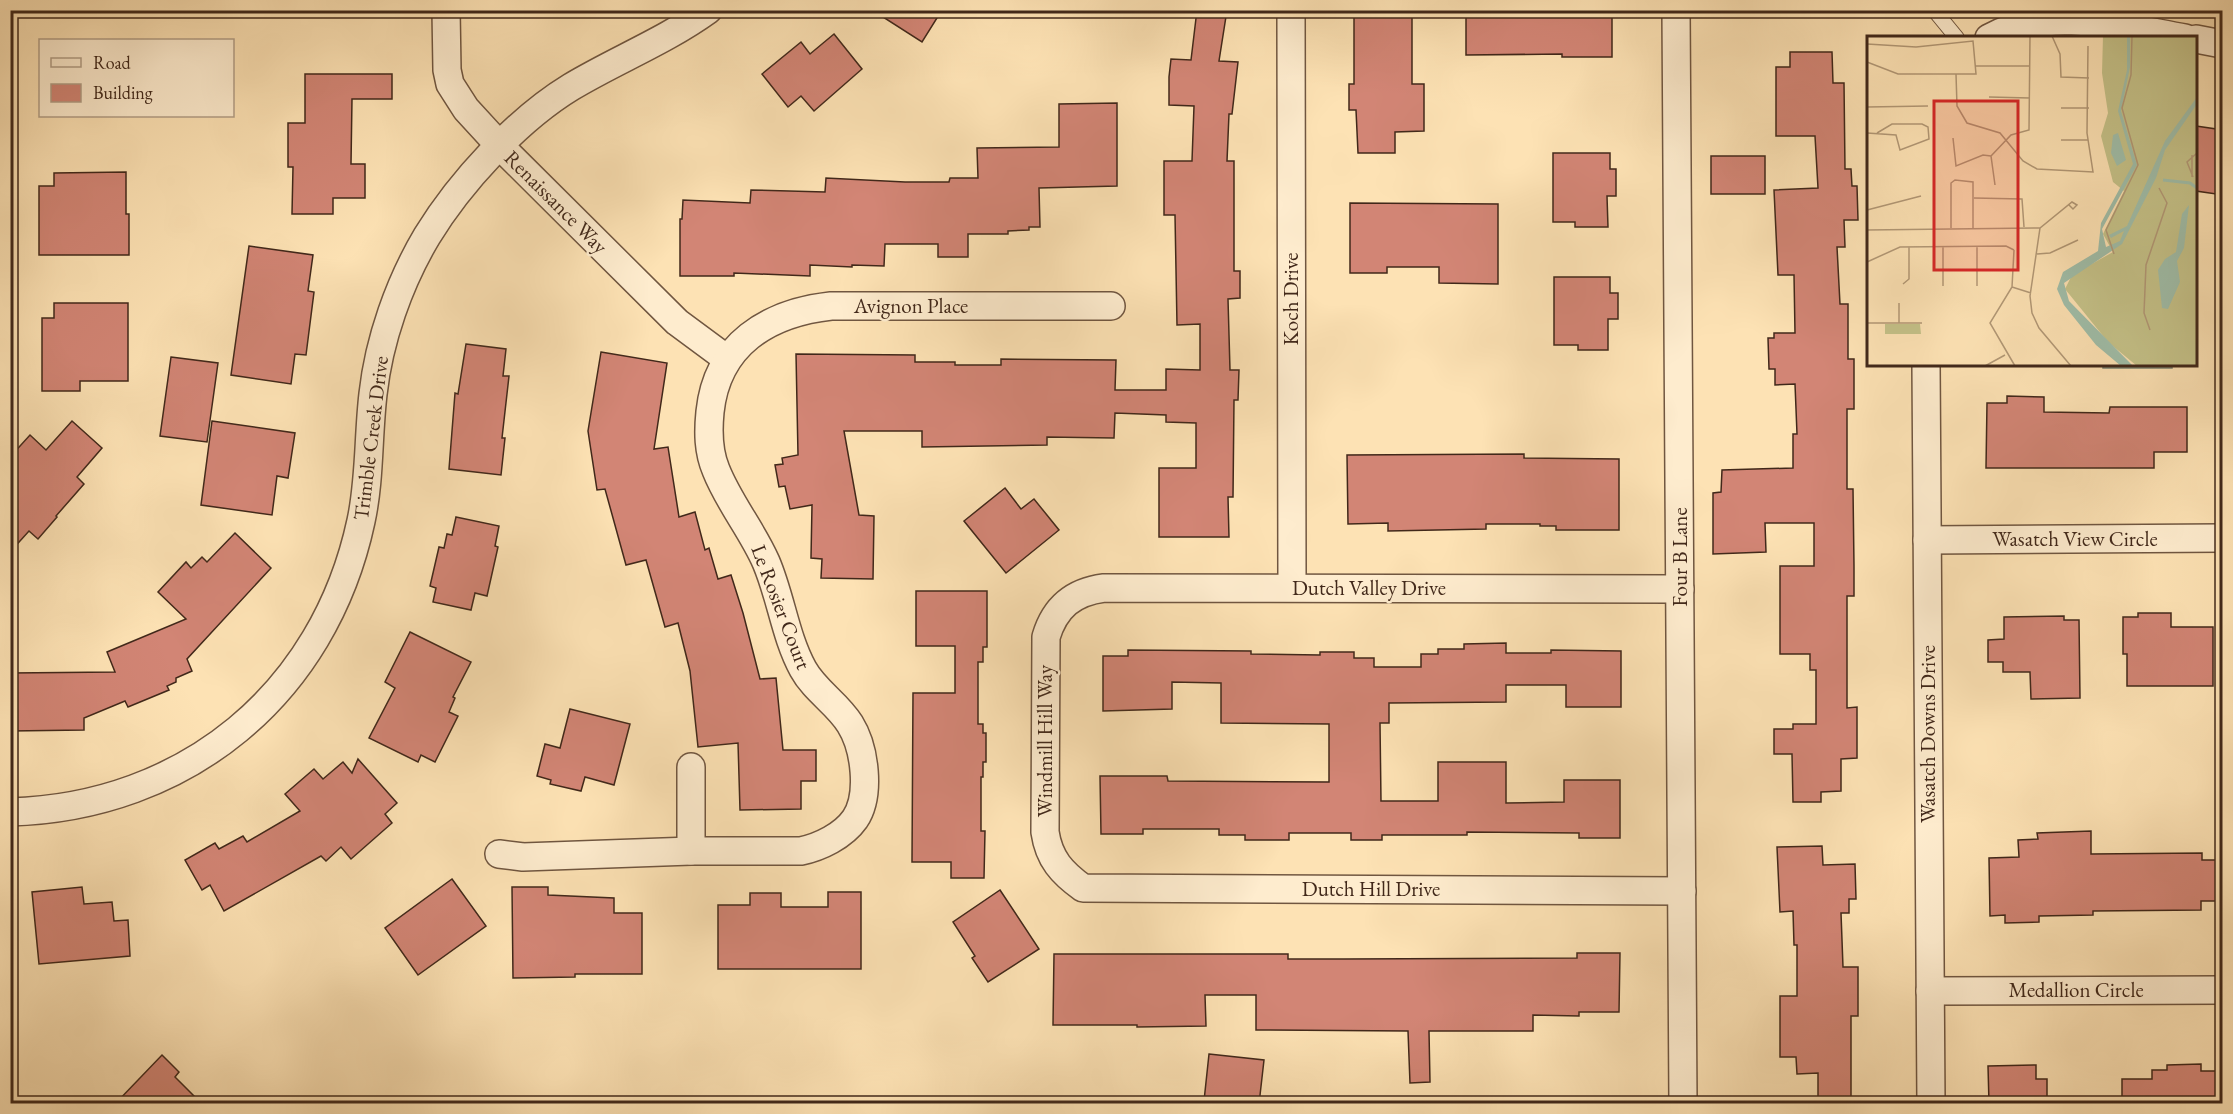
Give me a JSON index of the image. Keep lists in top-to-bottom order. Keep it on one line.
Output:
{"streets":{"street":["Renaissance Way","Koch Drive","Avignon Place","Trimble Creek Drive","Wasatch View Circle","Four B Lane","Dutch Valley Drive","Le Rosier Court","Wasatch Downs Drive","Windmill Hill Way","Dutch Hill Drive","Medallion Circle"]},"crossings":[["Renaissance Way","Avignon Place"],["Renaissance Way","Trimble Creek Drive"],["Renaissance Way","Le Rosier Court"],["Koch Drive","Dutch Valley Drive"],["Avignon Place","Le Rosier Court"],["Wasatch View Circle","Wasatch Downs Drive"],["Four B Lane","Dutch Valley Drive"],["Four B Lane","Dutch Hill Drive"],["Dutch Valley Drive","Windmill Hill Way"],["Wasatch Downs Drive","Medallion Circle"],["Windmill Hill Way","Dutch Hill Drive"]],"legend":["Road","Building"]}
